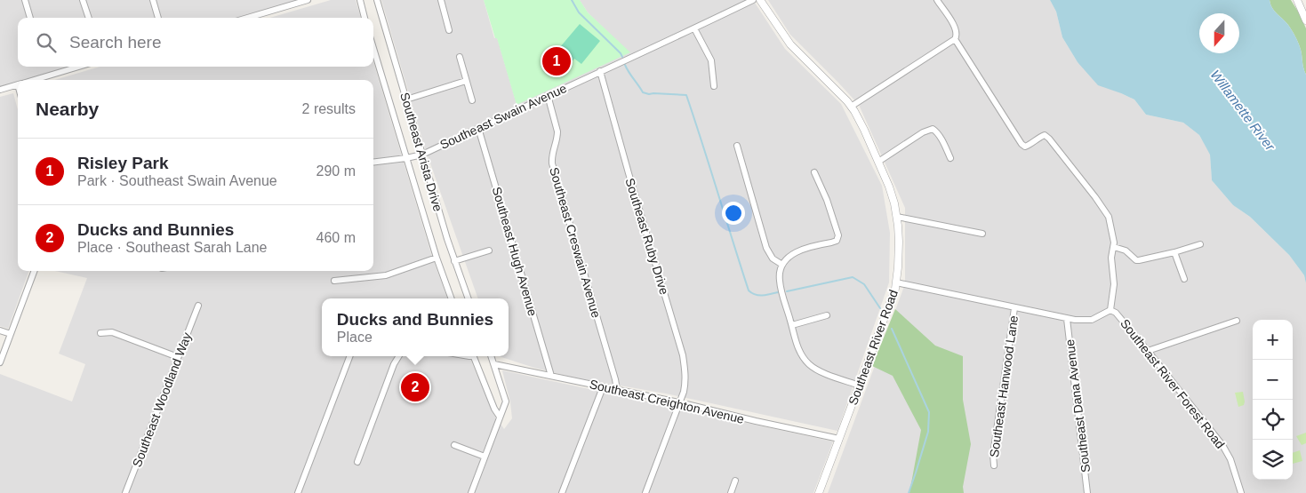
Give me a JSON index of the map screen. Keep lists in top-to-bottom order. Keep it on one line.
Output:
{"streets":{"street":["Southeast Swain Avenue","Southeast Arista Drive","Southeast Ruby Drive","Southeast Creswain Avenue","Southeast Hugh Avenue","Southeast River Road","Southeast River Forest Road","Southeast Hanwood Lane","Southeast Woodland Way","Southeast Creighton Avenue","Southeast Dana Avenue"]},"crossings":[["Southeast Swain Avenue","Southeast Arista Drive"],["Southeast Swain Avenue","Southeast Ruby Drive"],["Southeast Swain Avenue","Southeast Creswain Avenue"],["Southeast Swain Avenue","Southeast Hugh Avenue"],["Southeast Ruby Drive","Southeast Creighton Avenue"],["Southeast Creswain Avenue","Southeast Creighton Avenue"],["Southeast Hugh Avenue","Southeast Creighton Avenue"],["Southeast River Road","Southeast River Forest Road"],["Southeast River Road","Southeast Creighton Avenue"],["Southeast River Forest Road","Southeast Hanwood Lane"],["Southeast River Forest Road","Southeast Dana Avenue"]],"water":["Willamette River"],"north":"bottom","page":{"search":"Search here","pins":["1","2"],"heading":["Nearby","2 results"],"list":[{"mark":"1","name":"Risley Park","note":"Park · Southeast Swain Avenue","value":"290 m"},{"mark":"2","name":"Ducks and Bunnies","note":"Place · Southeast Sarah Lane","value":"460 m"}],"popup":["Ducks and Bunnies","Place"],"map_buttons":["+","−"]}}
